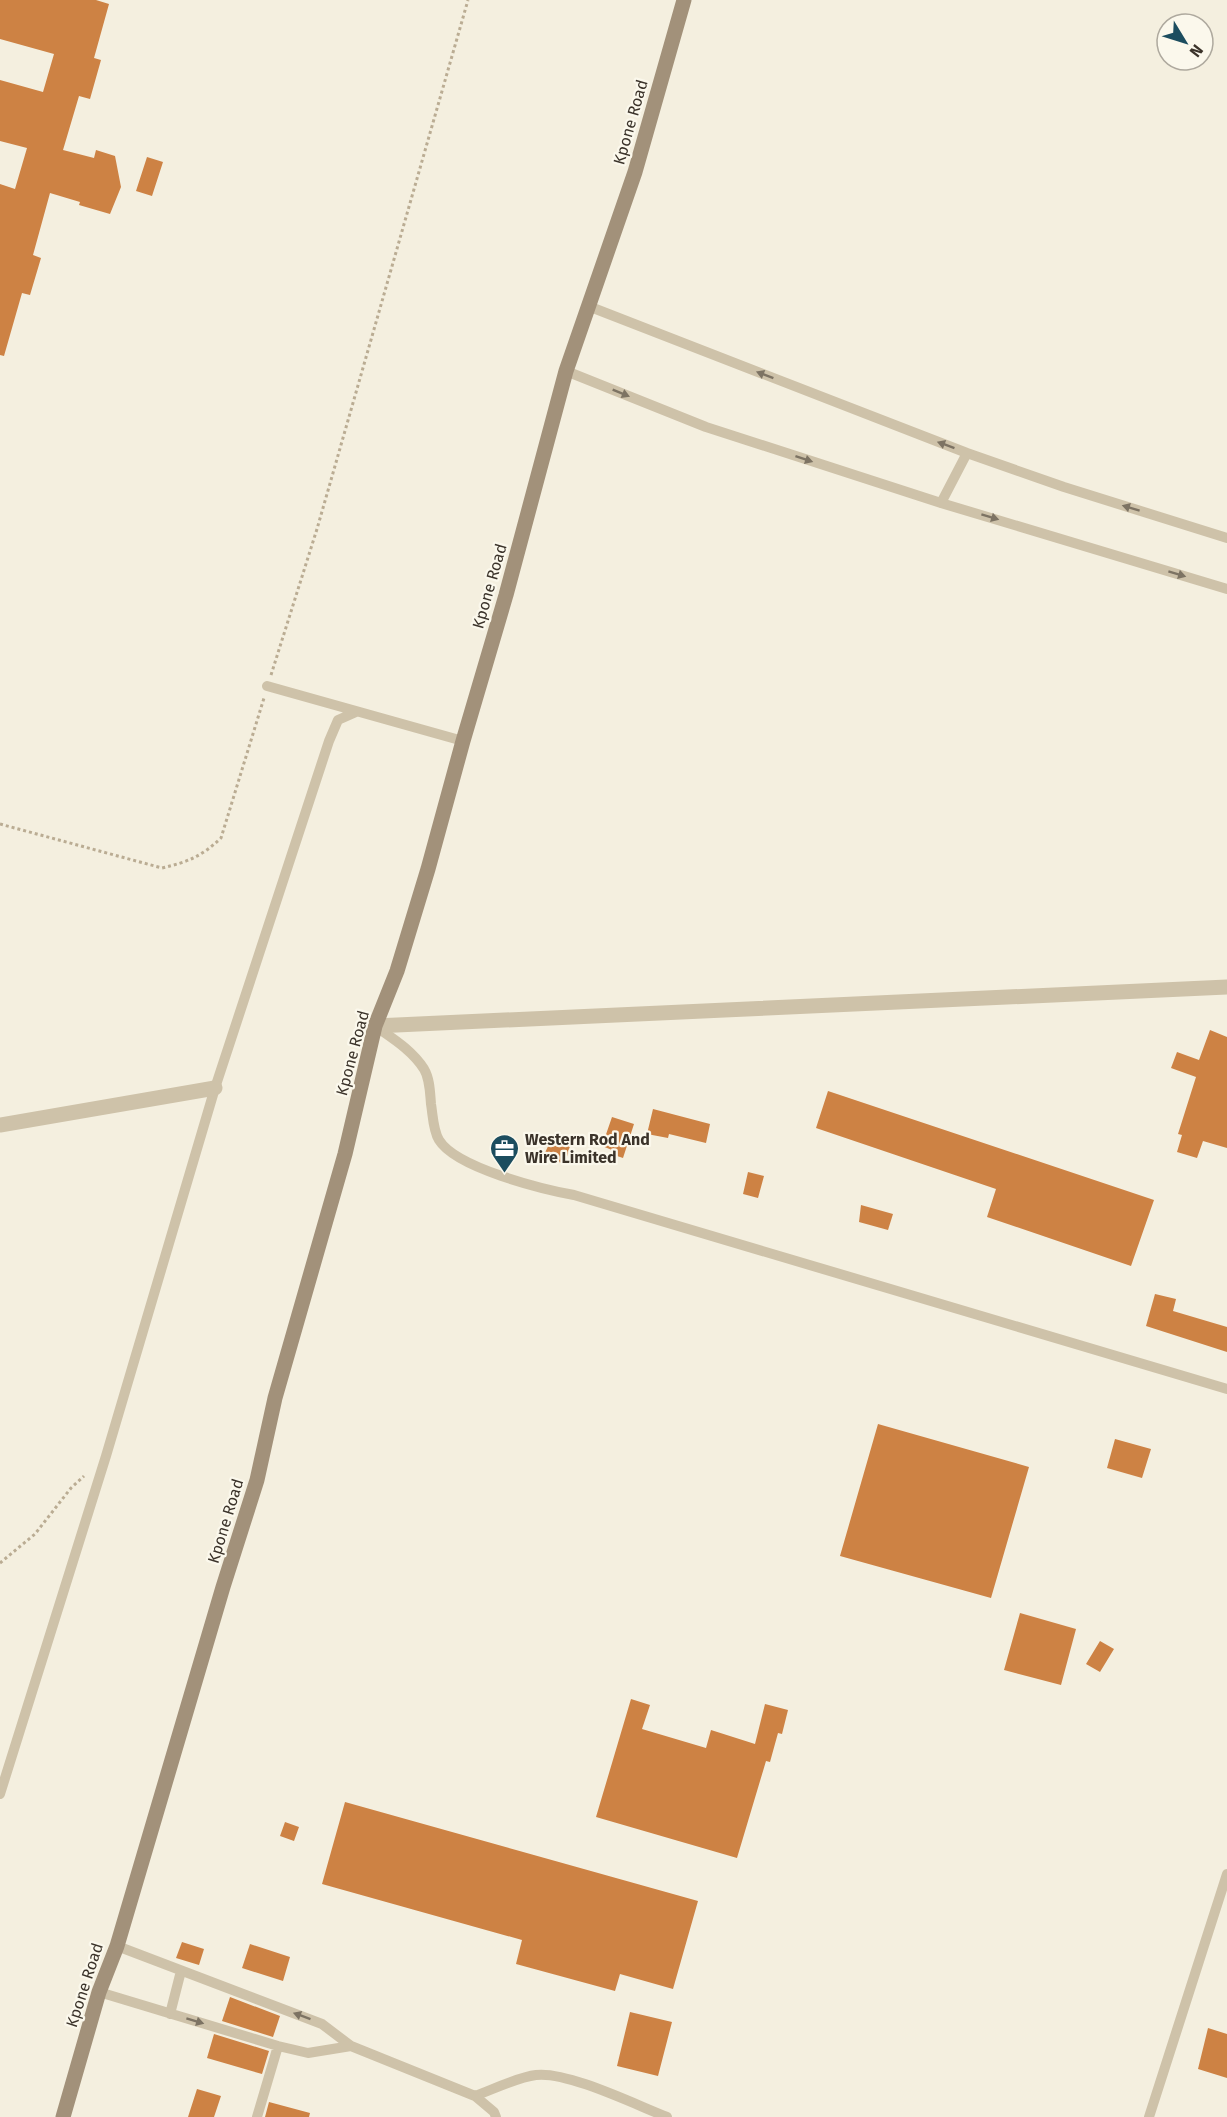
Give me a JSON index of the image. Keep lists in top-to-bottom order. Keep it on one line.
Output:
{"streets":{"main road":["Kpone Road"]},"places":{"office":["Western Rod And Wire Limited"]},"north":"bottom right"}
